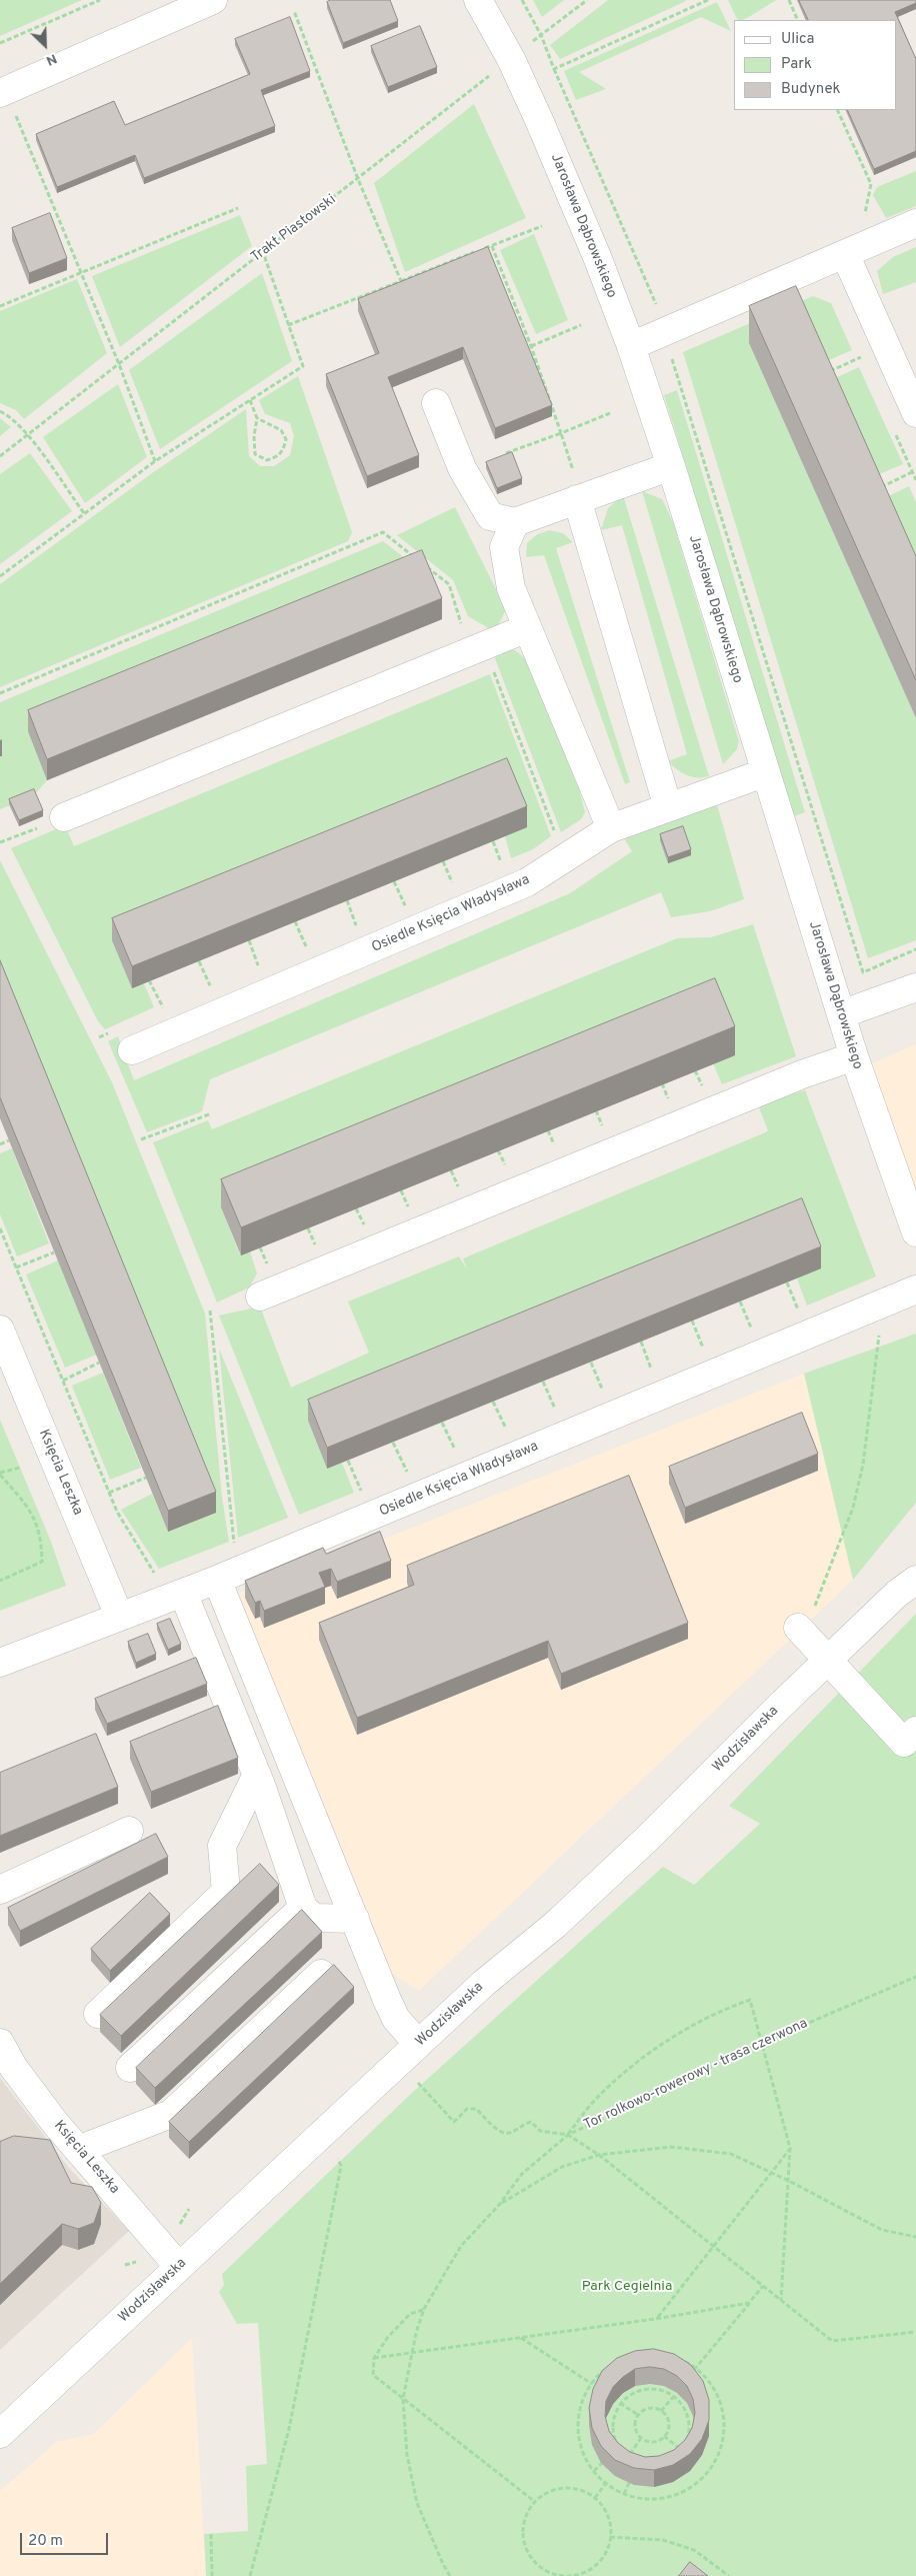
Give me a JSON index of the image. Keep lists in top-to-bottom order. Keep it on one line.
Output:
{"streets":{"street":["Jarosława Dąbrowskiego","Osiedle Księcia Władysława","Księcia Leszka","Wodzisławska"],"path":["Trakt Piastowski","Tor rolkowo-rowerowy - trasa czerwona"]},"crossings":[["Jarosława Dąbrowskiego","Trakt Piastowski"],["Jarosława Dąbrowskiego","Osiedle Księcia Władysława"],["Osiedle Księcia Władysława","Księcia Leszka"],["Księcia Leszka","Wodzisławska"]],"parks":["Park Cegielnia"],"legend":["Ulica","Park","Budynek"],"scale_bar":"20 m","north":"bottom right"}
